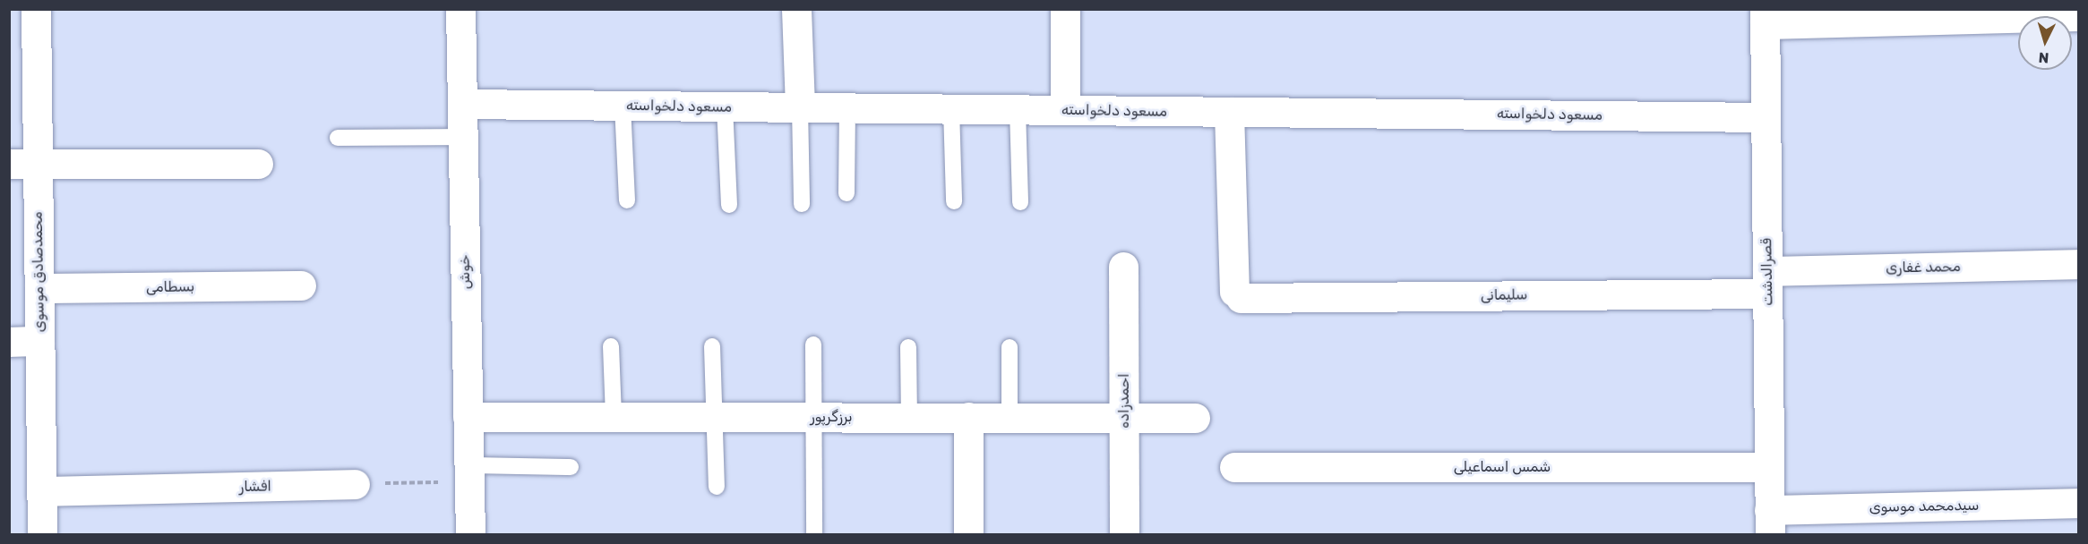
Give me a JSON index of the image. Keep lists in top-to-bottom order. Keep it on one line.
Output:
{"streets":{"street":["مسعود دلخواسته","محمد غفاری","محمدصادق موسوی","خوش","قصرالدشت","بسطامی","سلیمانی","احمدزاده","برزگرپور","شمس اسماعیلی","افشار","سیدمحمد موسوی"]},"crossings":[["مسعود دلخواسته","خوش"],["مسعود دلخواسته","قصرالدشت"],["مسعود دلخواسته","سلیمانی"],["محمد غفاری","قصرالدشت"],["محمد غفاری","سلیمانی"],["محمدصادق موسوی","بسطامی"],["محمدصادق موسوی","افشار"],["خوش","برزگرپور"],["قصرالدشت","سلیمانی"],["قصرالدشت","شمس اسماعیلی"],["قصرالدشت","سیدمحمد موسوی"],["احمدزاده","برزگرپور"]],"north":"bottom"}
